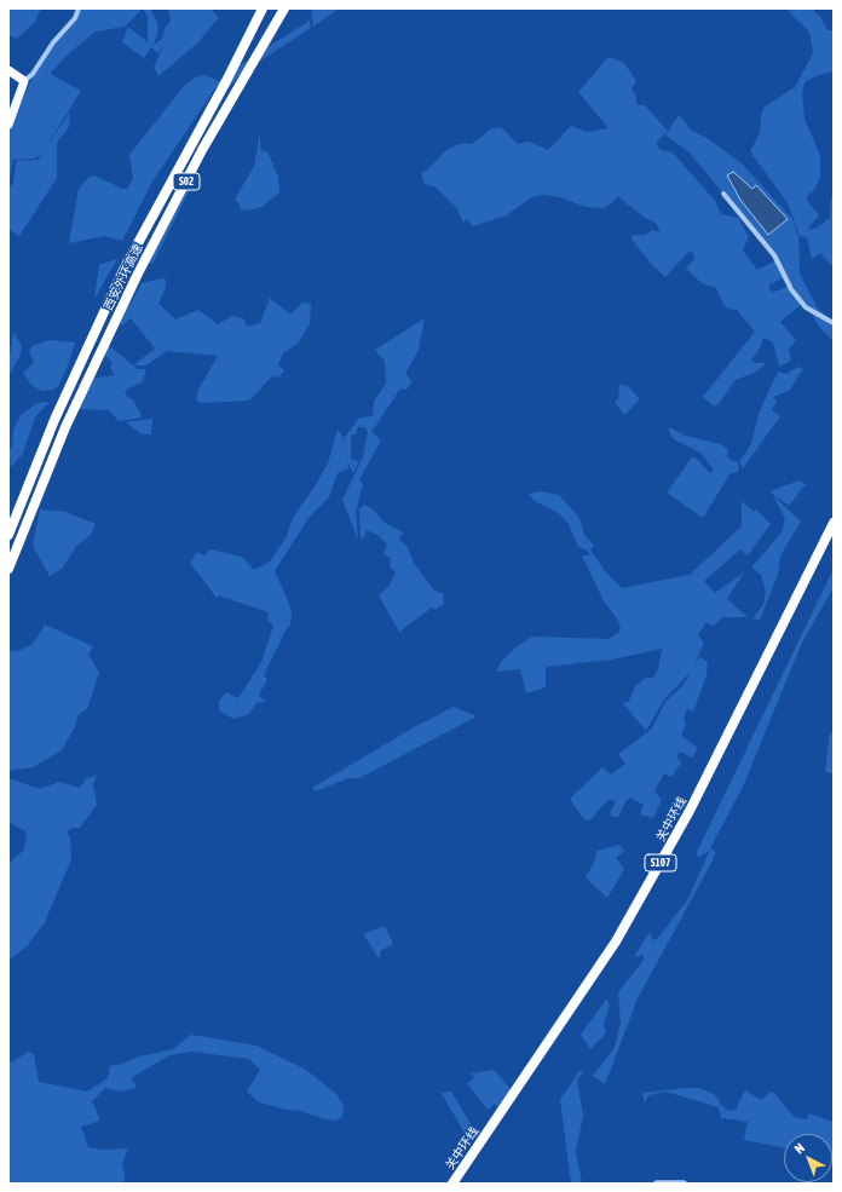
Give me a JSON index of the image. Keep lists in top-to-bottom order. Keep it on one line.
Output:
{"streets":{"highway":["S02","西安外环高速","关中环线","S107"]},"north":"top left"}
